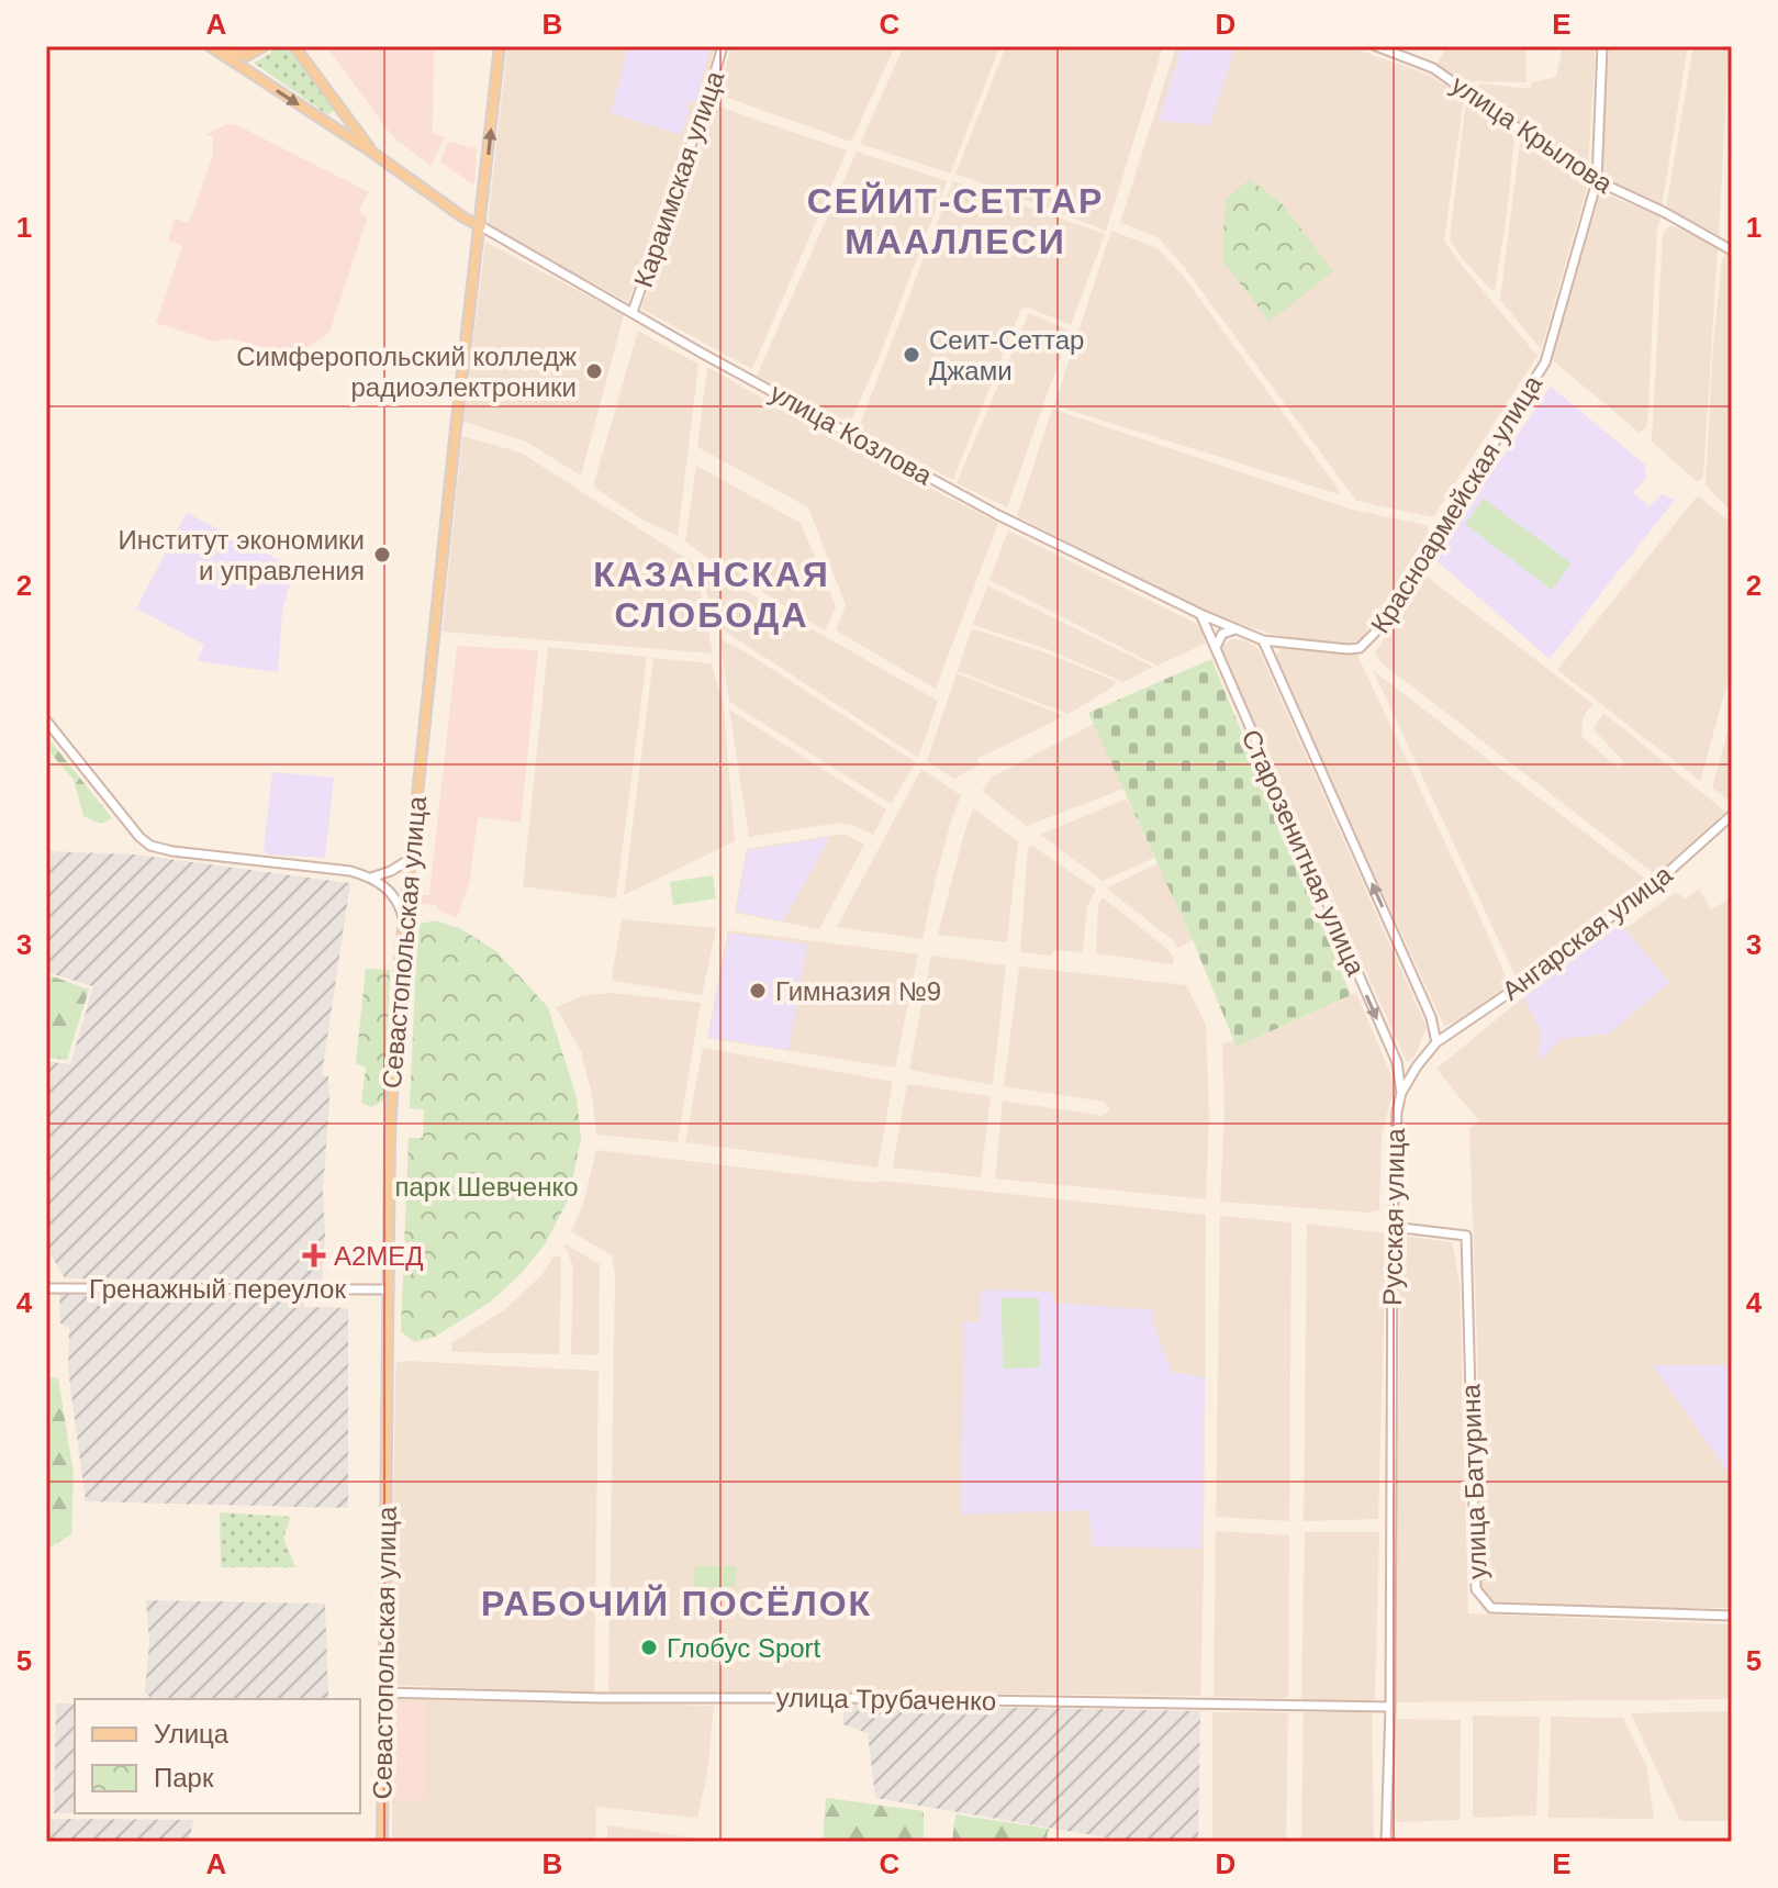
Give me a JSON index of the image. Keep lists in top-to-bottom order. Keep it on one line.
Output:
{"streets":{"main road":["улица Крылова","Караимская улица","улица Козлова","Красноармейская улица","Старозенитная улица","Ангарская улица","Севастопольская улица","Русская улица","Гренажный переулок","улица Батурина","улица Трубаченко"]},"crossings":[["улица Крылова","Красноармейская улица"],["Караимская улица","улица Козлова"],["улица Козлова","Красноармейская улица"],["улица Козлова","Старозенитная улица"],["улица Козлова","Севастопольская улица"],["Старозенитная улица","Русская улица"],["Ангарская улица","Русская улица"],["Севастопольская улица","Гренажный переулок"],["Севастопольская улица","улица Трубаченко"],["Русская улица","улица Батурина"],["Русская улица","улица Трубаченко"]],"districts":["СЕЙИТ-СЕТТАР МААЛЛЕСИ","КАЗАНСКАЯ СЛОБОДА","РАБОЧИЙ ПОСЁЛОК"],"parks":["парк Шевченко"],"places":{"other":["Сеит-Сеттар Джами","Симферопольский колледж радиоэлектроники","Институт экономики и управления","Гимназия №9","Глобус Sport"],"health":["А2МЕД"]},"legend":["Улица","Парк"],"grid":{"columns":["A","B","C","D","E"],"rows":["1","2","3","4","5"]}}
